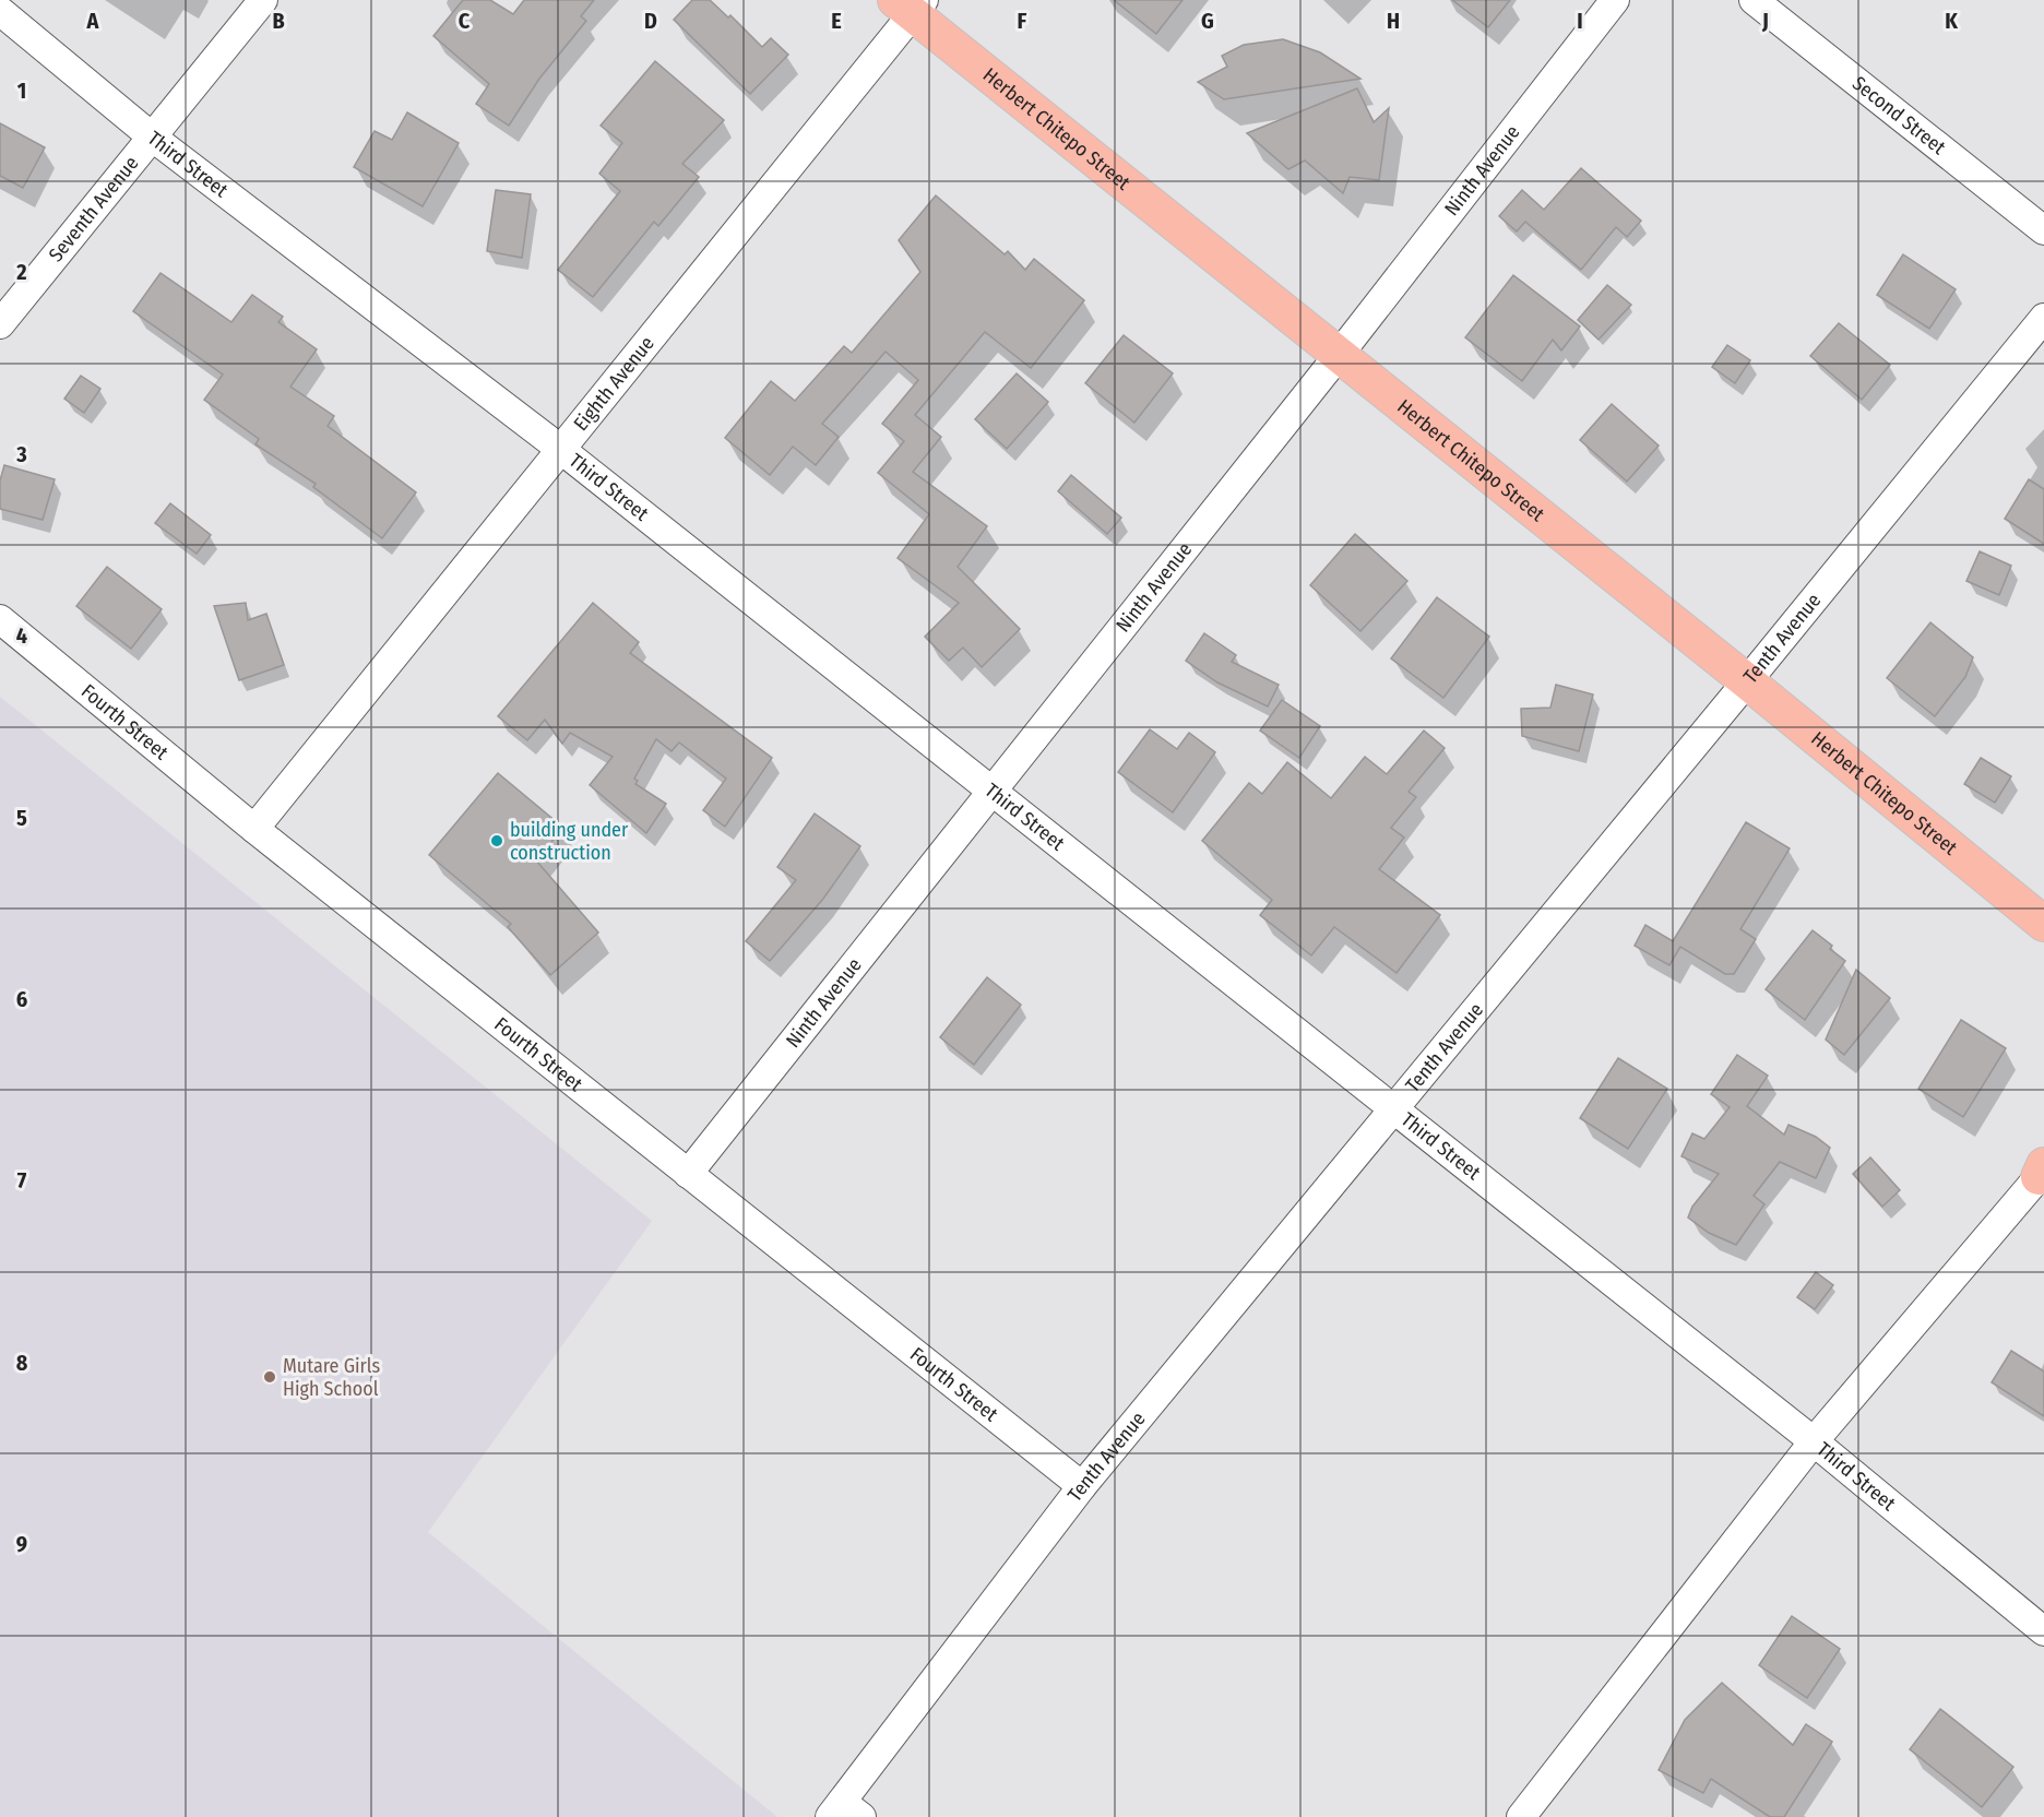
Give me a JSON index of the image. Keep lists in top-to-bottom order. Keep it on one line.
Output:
{"streets":{"main road":["Herbert Chitepo Street"],"street":["Second Street","Third Street","Ninth Avenue","Seventh Avenue","Eighth Avenue","Tenth Avenue","Fourth Street"]},"crossings":[["Herbert Chitepo Street","Ninth Avenue"],["Herbert Chitepo Street","Eighth Avenue"],["Herbert Chitepo Street","Tenth Avenue"],["Third Street","Ninth Avenue"],["Third Street","Seventh Avenue"],["Third Street","Eighth Avenue"],["Third Street","Tenth Avenue"],["Ninth Avenue","Fourth Street"],["Eighth Avenue","Fourth Street"],["Tenth Avenue","Fourth Street"]],"places":["building under construction","Mutare Girls High School"],"grid":{"columns":["A","B","C","D","E","F","G","H","I","J","K"],"rows":["1","2","3","4","5","6","7","8","9"]}}
